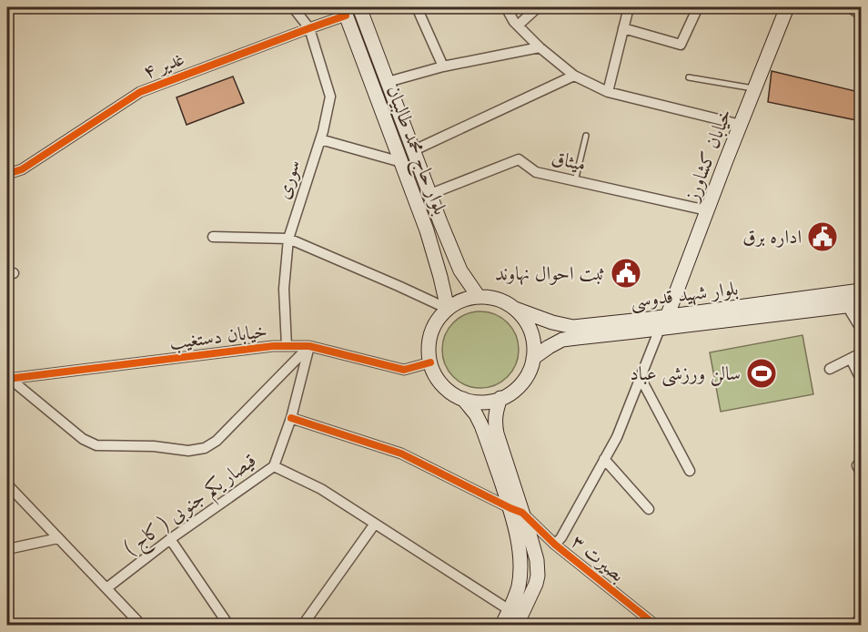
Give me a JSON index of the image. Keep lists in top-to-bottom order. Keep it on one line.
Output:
{"streets":{"main road":["بلوار حاج محمد طالبیان","خیابان کشاورز","بلوار شهید قدوسی"],"street":["غدیر ۴","میثاق","سوری","خیابان دستغیب","قیصار یکم جنوبی ( کاج )","بصیرت ۳"]},"crossings":[["غدیر ۴","بلوار حاج محمد طالبیان"],["غدیر ۴","سوری"],["بلوار حاج محمد طالبیان","میثاق"],["بلوار حاج محمد طالبیان","بلوار شهید قدوسی"],["بلوار حاج محمد طالبیان","خیابان دستغیب"],["خیابان کشاورز","میثاق"],["خیابان کشاورز","بلوار شهید قدوسی"],["سوری","خیابان دستغیب"],["بلوار شهید قدوسی","خیابان دستغیب"],["خیابان دستغیب","قیصار یکم جنوبی ( کاج )"],["قیصار یکم جنوبی ( کاج )","بصیرت ۳"]],"places":{"public building":["اداره برق","ثبت احوال نهاوند"],"sports":["سالن ورزشی عباد"]}}
